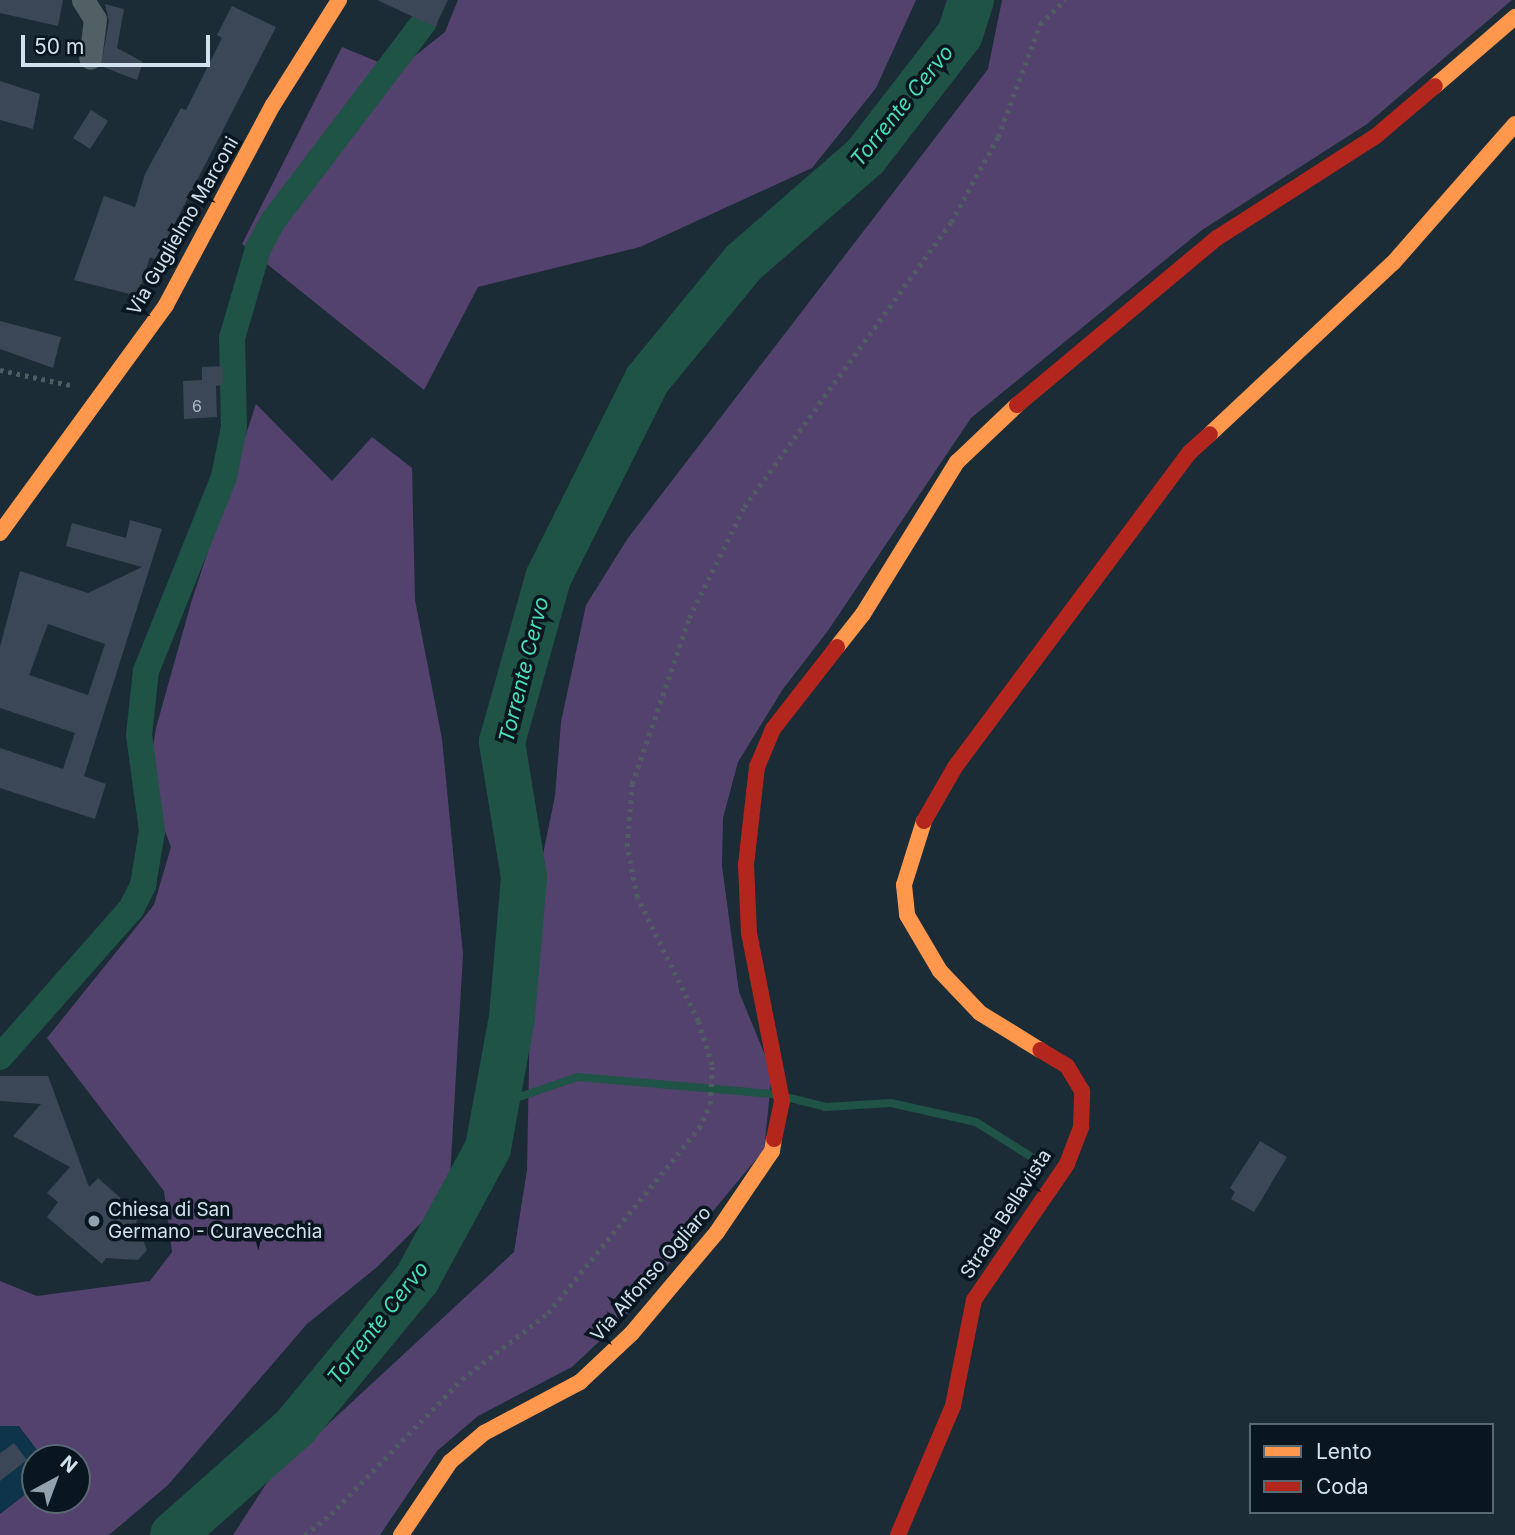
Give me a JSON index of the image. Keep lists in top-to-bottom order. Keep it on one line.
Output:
{"streets":{"street":["Via Guglielmo Marconi","Strada Bellavista","Via Alfonso Ogliaro"]},"water":["Torrente Cervo"],"places":["Chiesa di San Germano - Curavecchia"],"house_numbers":["6"],"legend":["Lento","Coda"],"scale_bar":"50 m","north":"top right"}
